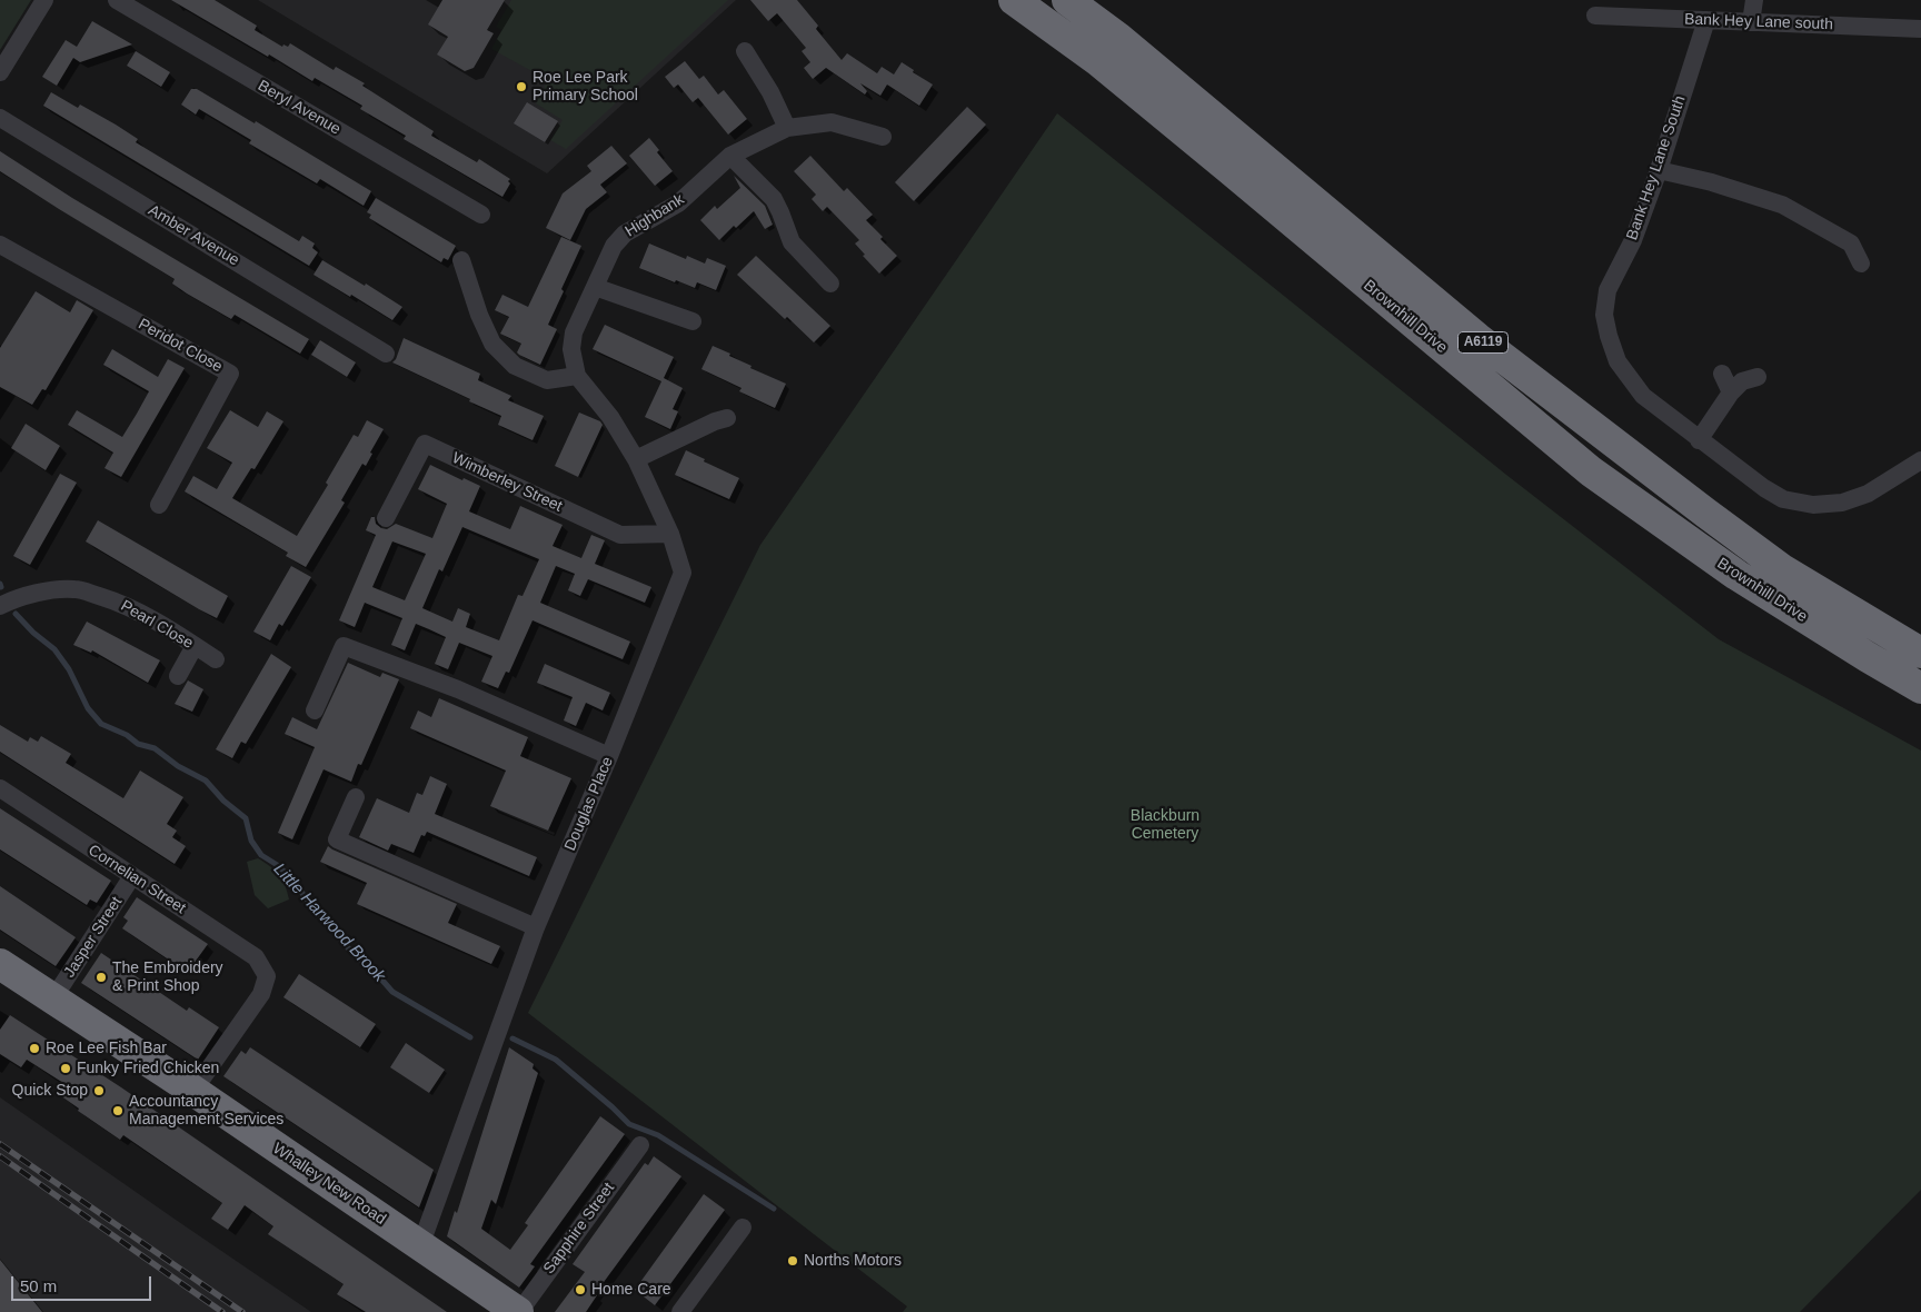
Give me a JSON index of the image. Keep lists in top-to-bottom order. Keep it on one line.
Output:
{"streets":{"highway":["Brownhill Drive","A6119","Whalley New Road"],"street":["Bank Hey Lane south","Beryl Avenue","Bank Hey Lane South","Highbank","Amber Avenue","Peridot Close","Wimberley Street","Pearl Close","Douglas Place","Cornelian Street","Jasper Street","Sapphire Street"]},"crossings":[["Bank Hey Lane south","Bank Hey Lane South"],["Highbank","Douglas Place"],["Wimberley Street","Douglas Place"],["Douglas Place","Whalley New Road"],["Cornelian Street","Jasper Street"],["Cornelian Street","Whalley New Road"],["Jasper Street","Whalley New Road"],["Whalley New Road","Sapphire Street"]],"water":["Little Harwood Brook"],"parks":["Blackburn Cemetery"],"places":["Roe Lee Park Primary School","The Embroidery & Print Shop","Roe Lee Fish Bar","Funky Fried Chicken","Quick Stop","Accountancy Management Services","Norths Motors","Home Care"],"scale_bar":"50 m"}
